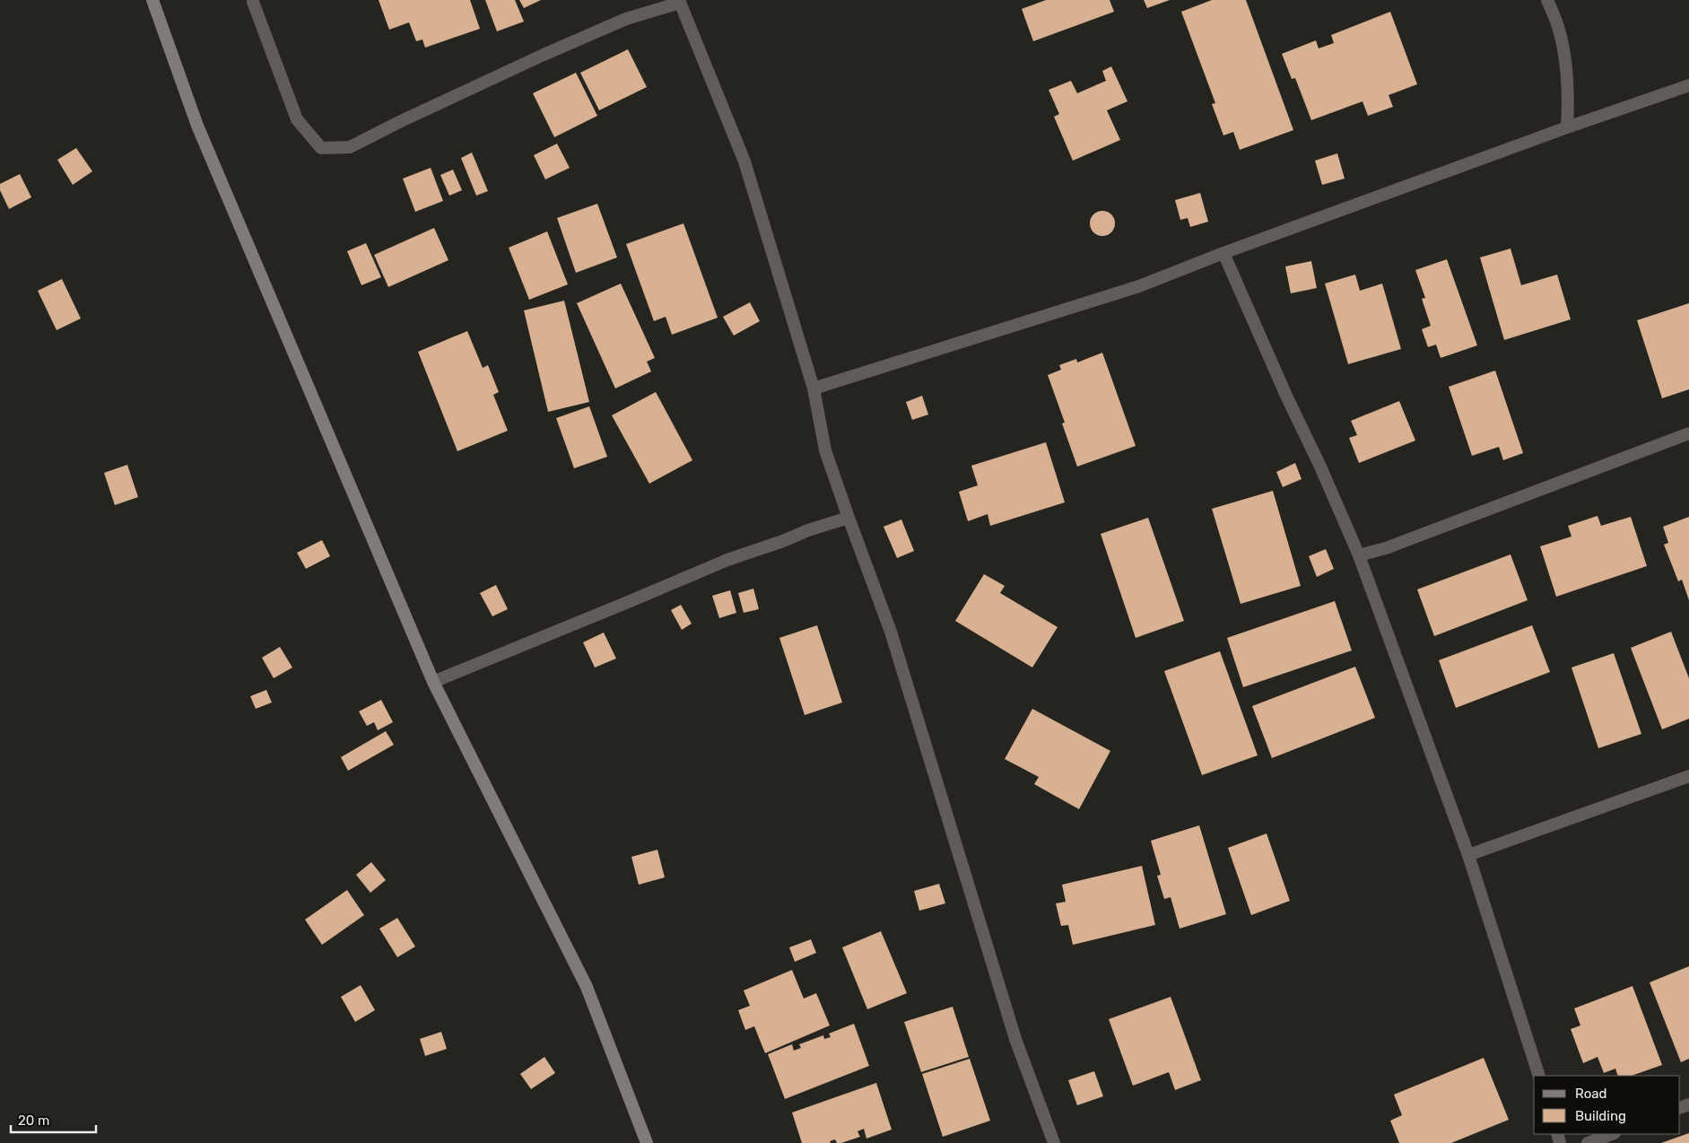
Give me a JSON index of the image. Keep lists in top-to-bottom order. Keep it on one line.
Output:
{"legend":["Road","Building"],"scale_bar":"20 m"}
